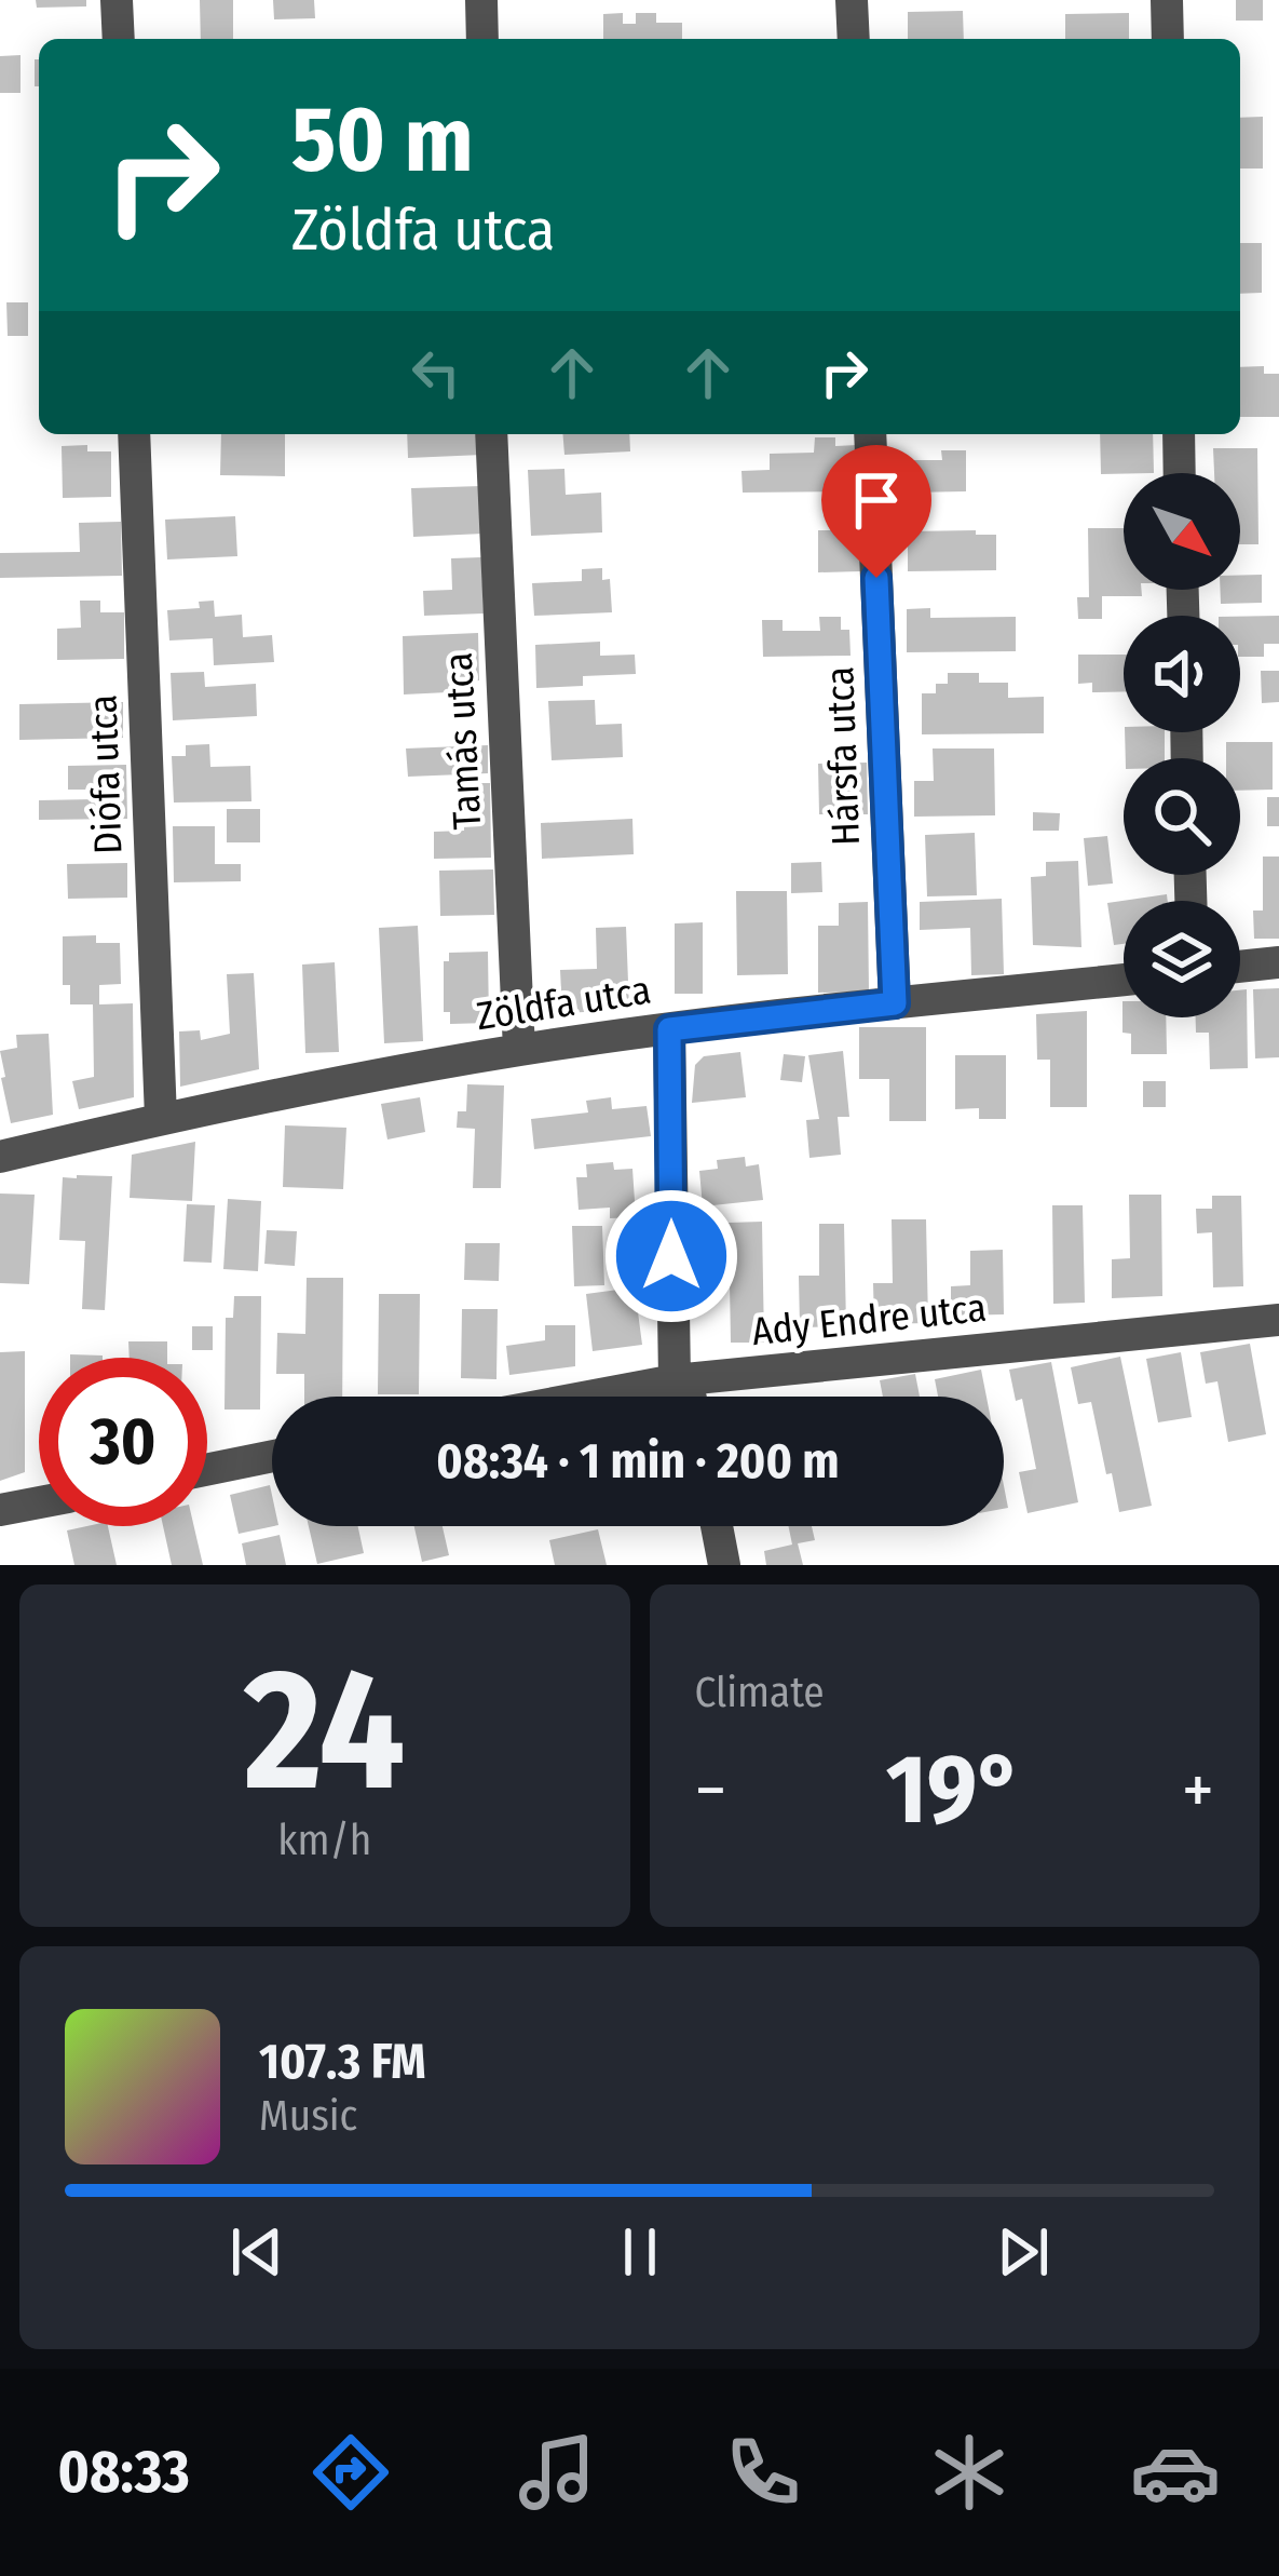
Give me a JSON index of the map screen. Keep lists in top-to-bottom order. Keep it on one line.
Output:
{"streets":{"street":["Tamás utca","Hársfa utca","Diófa utca","Zöldfa utca","Ady Endre utca"]},"crossings":[["Tamás utca","Zöldfa utca"],["Hársfa utca","Zöldfa utca"],["Diófa utca","Zöldfa utca"]],"north":"bottom right","page":{"turn":["50 m","Zöldfa utca"],"limit":"30","trip":"08:34 · 1 min · 200 m","tile":[["24","km/h"],"Climate"],"heat":["−","19°","+"],"song":["107.3 FM","Music"],"tabs":"08:33"}}
